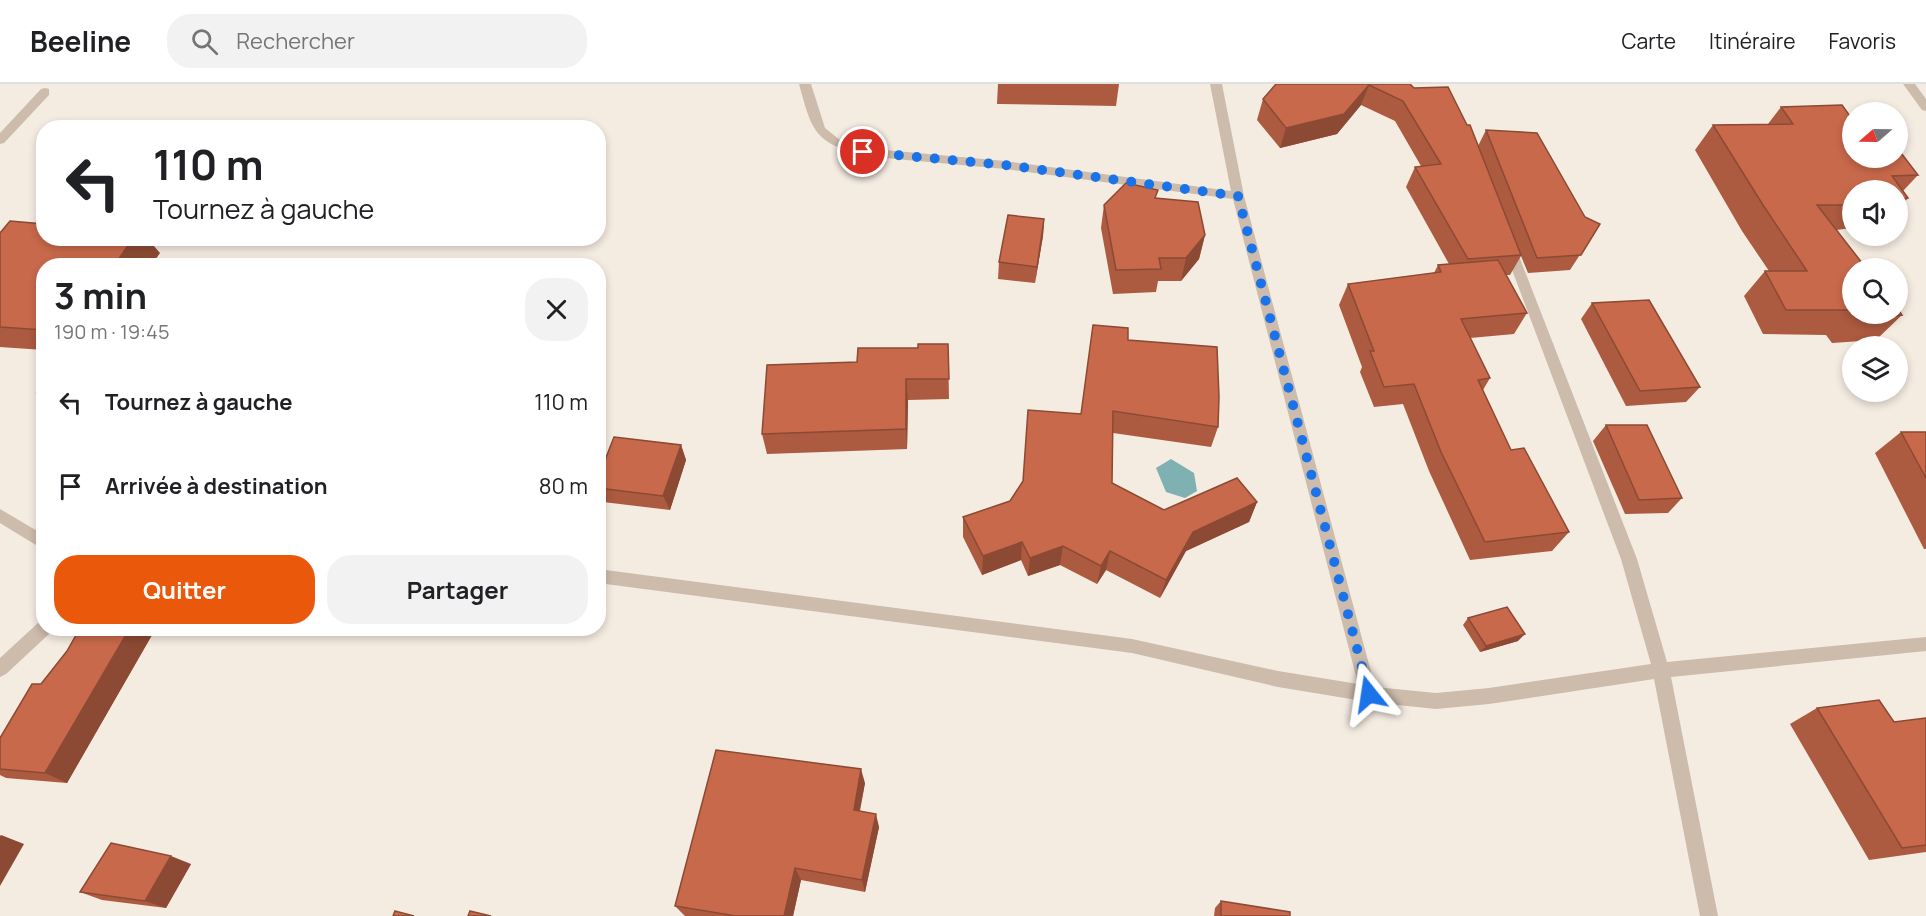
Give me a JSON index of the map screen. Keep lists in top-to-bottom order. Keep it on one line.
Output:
{"north":"left","page":{"header":"Beeline","search":"Rechercher","nav":["Carte","Itinéraire","Favoris"],"turn":["110 m","Tournez à gauche"],"heading":["3 min","190 m · 19:45"],"list":[{"name":"Tournez à gauche","value":"110 m"},{"name":"Arrivée à destination","value":"80 m"}],"buttons":["Quitter","Partager"]}}
